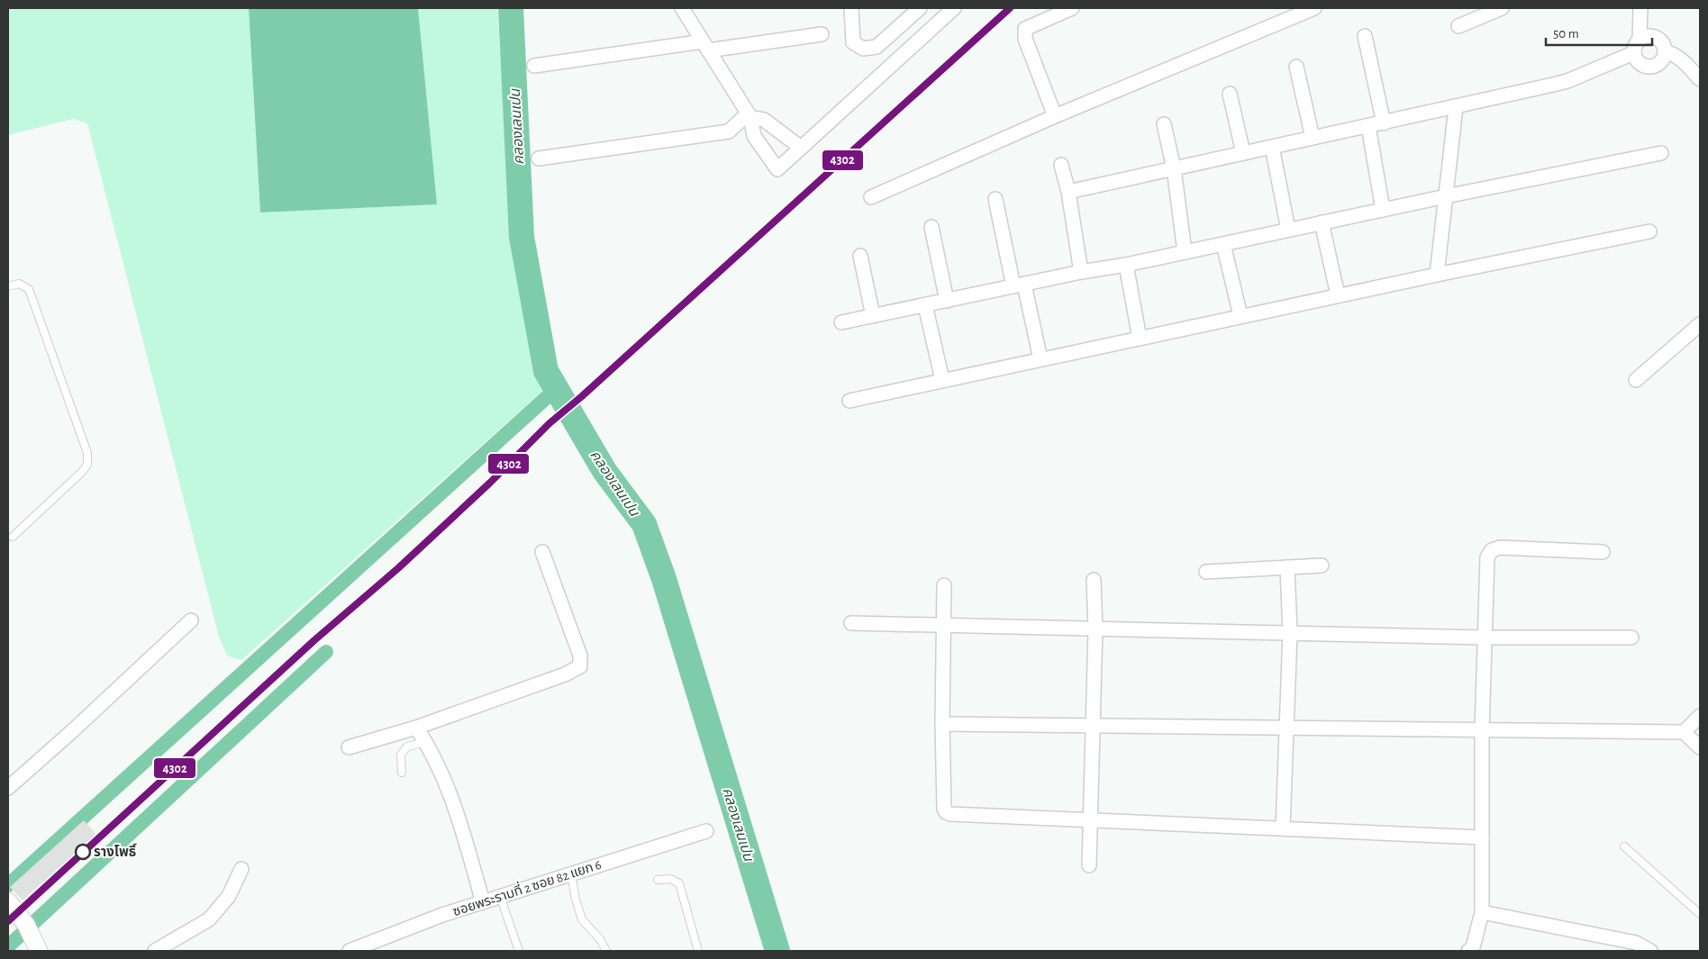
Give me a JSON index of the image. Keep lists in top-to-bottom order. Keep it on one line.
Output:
{"streets":{"street":["ซอยพระรามที่ 2 ซอย 82 แยก 6"]},"water":["คลองเลนเปน"],"places":["รางโพธิ์"],"lines":["transit line 4302"],"scale_bar":"50 m"}
